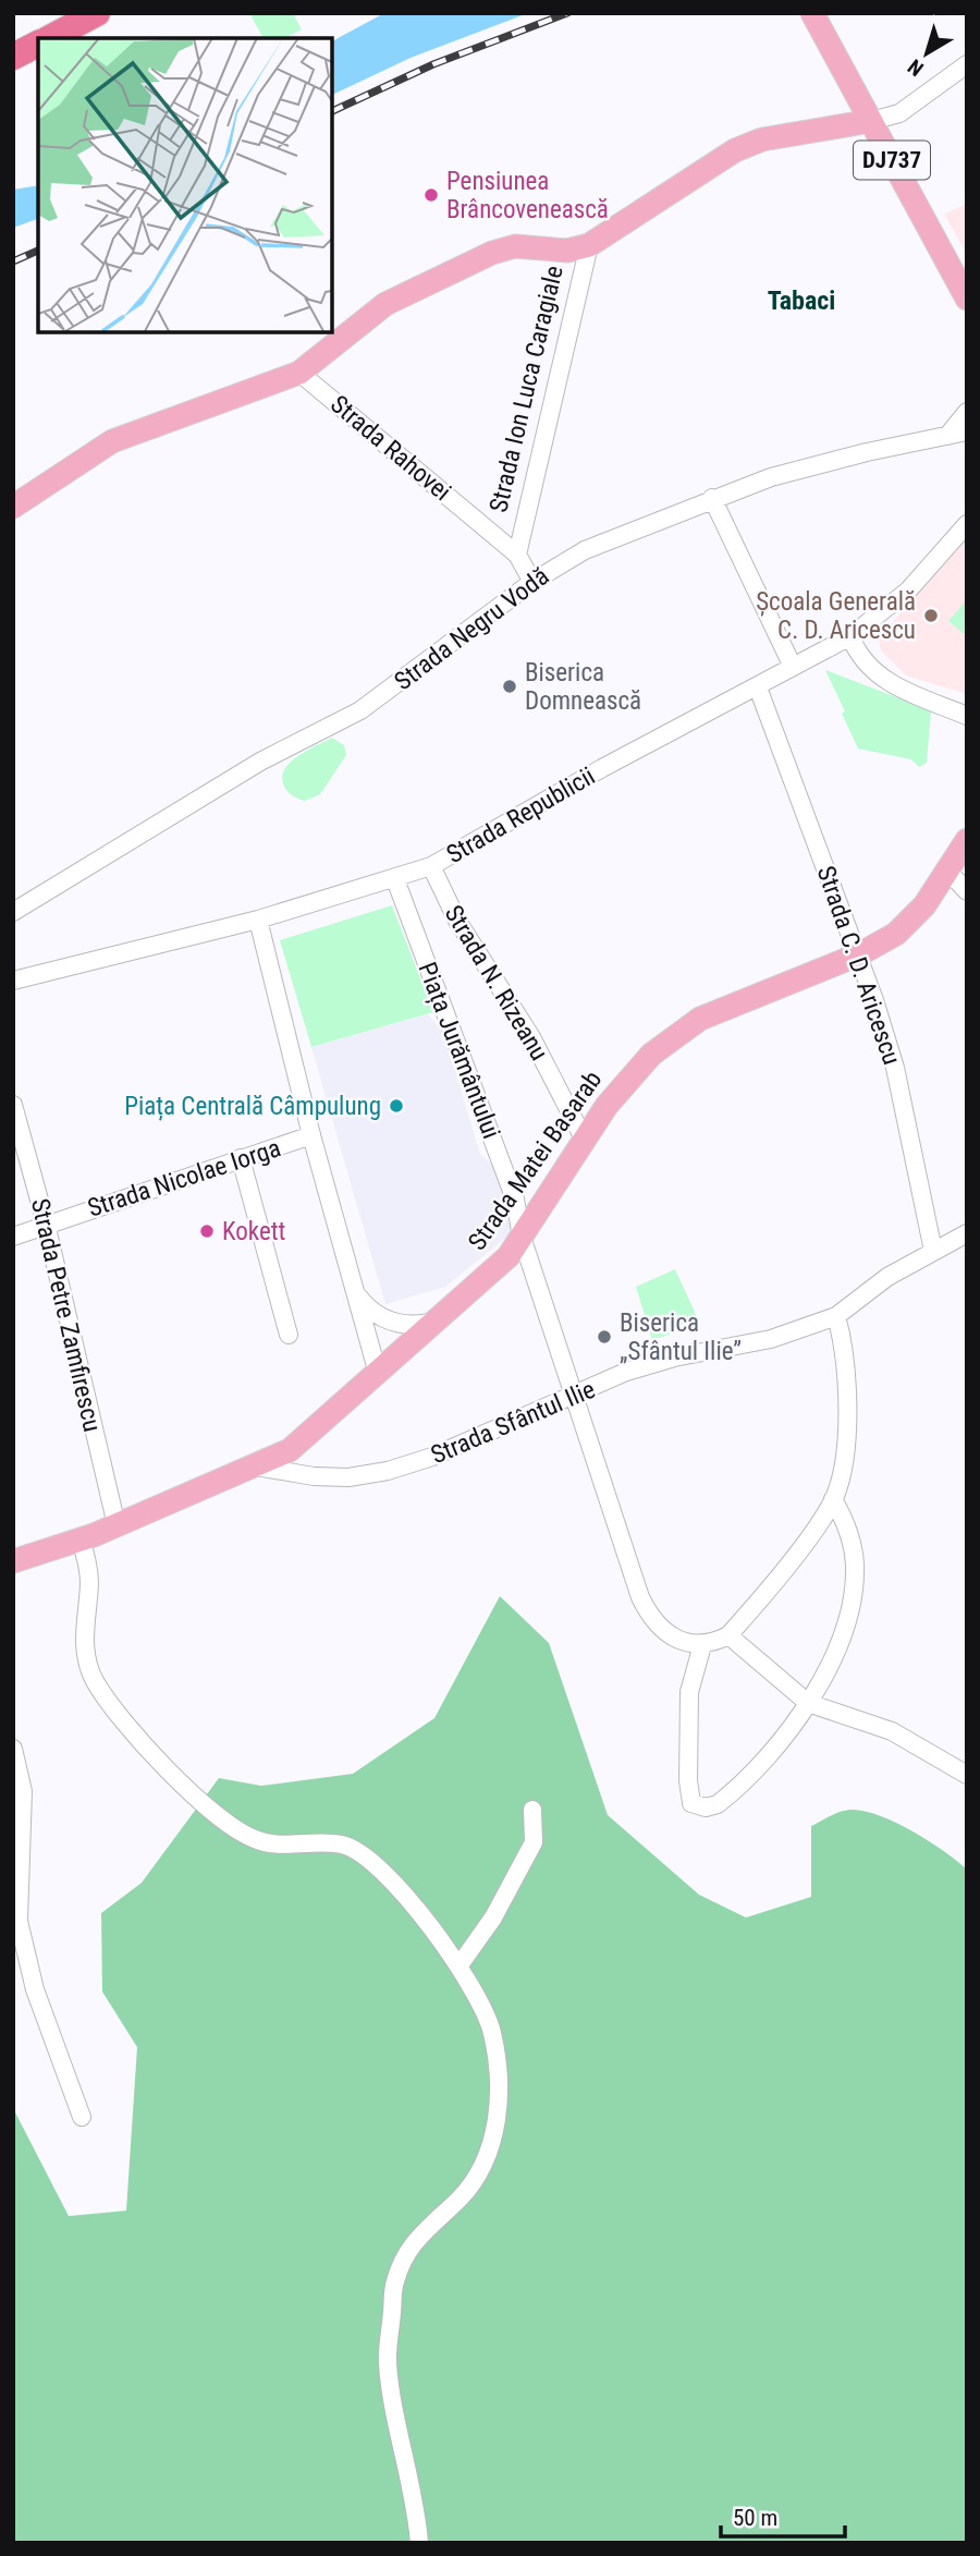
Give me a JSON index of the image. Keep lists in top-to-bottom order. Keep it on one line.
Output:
{"streets":{"main road":["DJ737","Strada Ion Luca Caragiale","Strada Matei Basarab"],"street":["Strada Rahovei","Strada Negru Vodă","Strada Republicii","Strada C. D. Aricescu","Strada N. Rizeanu","Piața Jurământului","Strada Nicolae Iorga","Strada Petre Zamfirescu","Strada Sfântul Ilie"]},"crossings":[["DJ737","Strada Ion Luca Caragiale"],["Strada Ion Luca Caragiale","Strada Rahovei"],["Strada Republicii","Strada C. D. Aricescu"],["Strada Republicii","Strada N. Rizeanu"],["Strada Republicii","Piața Jurământului"],["Strada C. D. Aricescu","Strada Matei Basarab"],["Strada C. D. Aricescu","Strada Sfântul Ilie"],["Strada N. Rizeanu","Strada Matei Basarab"],["Piața Jurământului","Strada Matei Basarab"],["Piața Jurământului","Strada Sfântul Ilie"],["Strada Matei Basarab","Strada Petre Zamfirescu"],["Strada Matei Basarab","Strada Sfântul Ilie"],["Strada Nicolae Iorga","Strada Petre Zamfirescu"]],"districts":["Tabaci"],"places":["Pensiunea Brâncovenească","Școala Generală C. D. Aricescu","Biserica Domnească","Piața Centrală Câmpulung","Kokett","Biserica „Sfântul Ilie”"],"scale_bar":"50 m","north":"bottom left"}
